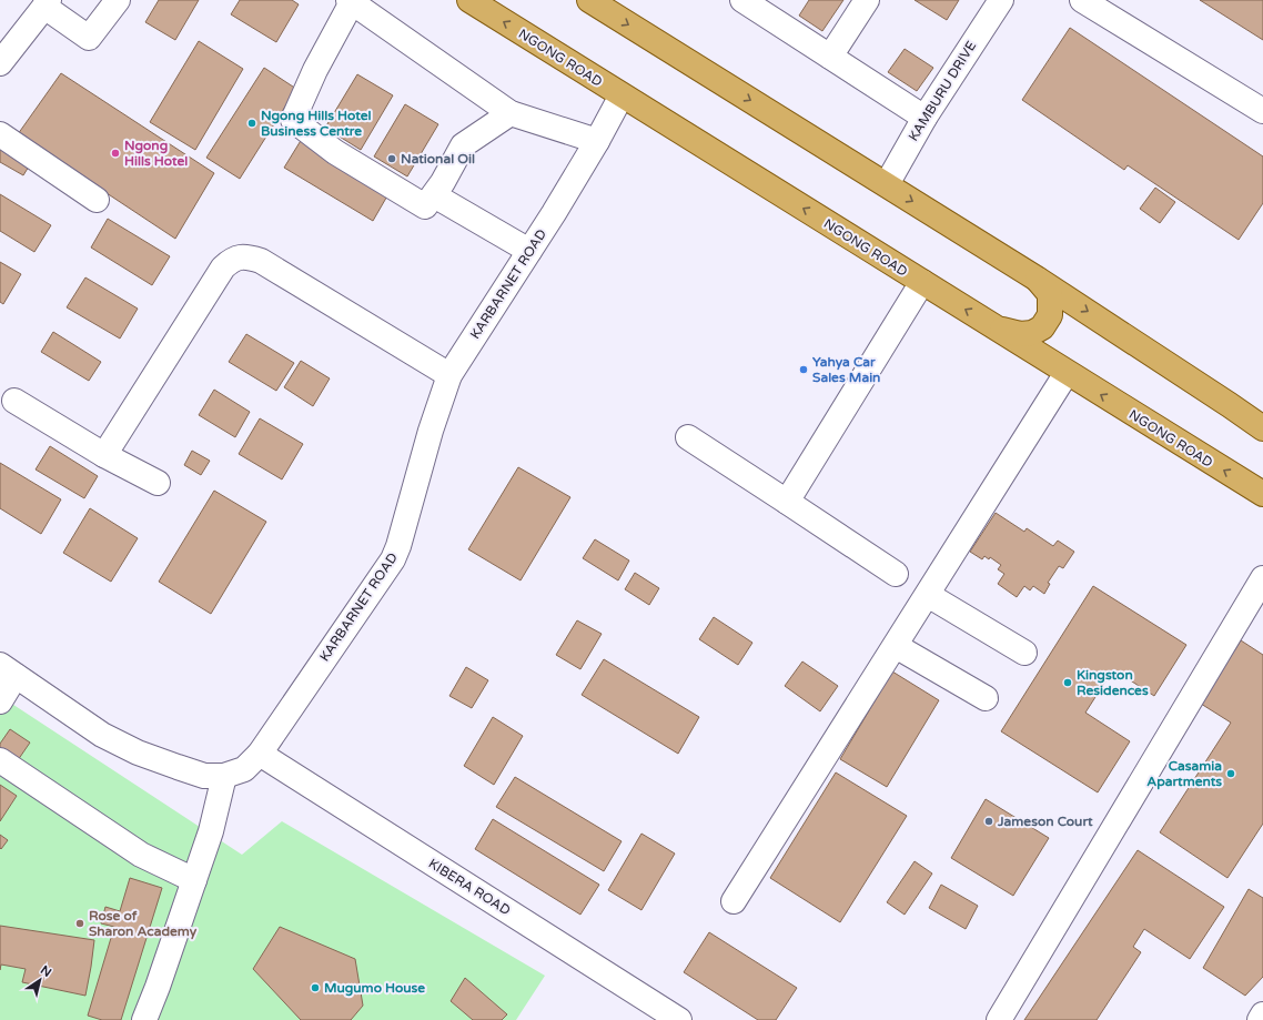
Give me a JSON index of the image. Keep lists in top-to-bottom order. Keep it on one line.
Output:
{"streets":{"main road":["NGONG ROAD"],"street":["KAMBURU DRIVE","KARBARNET ROAD","KIBERA ROAD"]},"crossings":[["NGONG ROAD","KARBARNET ROAD"],["KARBARNET ROAD","KIBERA ROAD"]],"places":["Ngong Hills Hotel Business Centre","Ngong Hills Hotel","National Oil","Yahya Car Sales Main","Kingston Residences","Casamia Apartments","Jameson Court","Rose of Sharon Academy","Mugumo House"],"north":"top right"}
